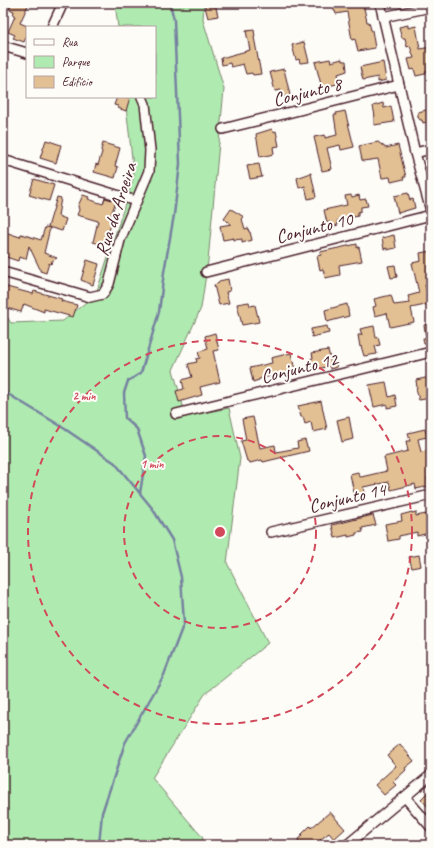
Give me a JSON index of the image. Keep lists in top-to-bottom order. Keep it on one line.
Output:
{"streets":{"street":["Conjunto 8","Rua da Aroeira","Conjunto 10","Conjunto 12","Conjunto 14"]},"legend":["Rua","Parque","Edifício"],"rings":["2 min","1 min"]}
